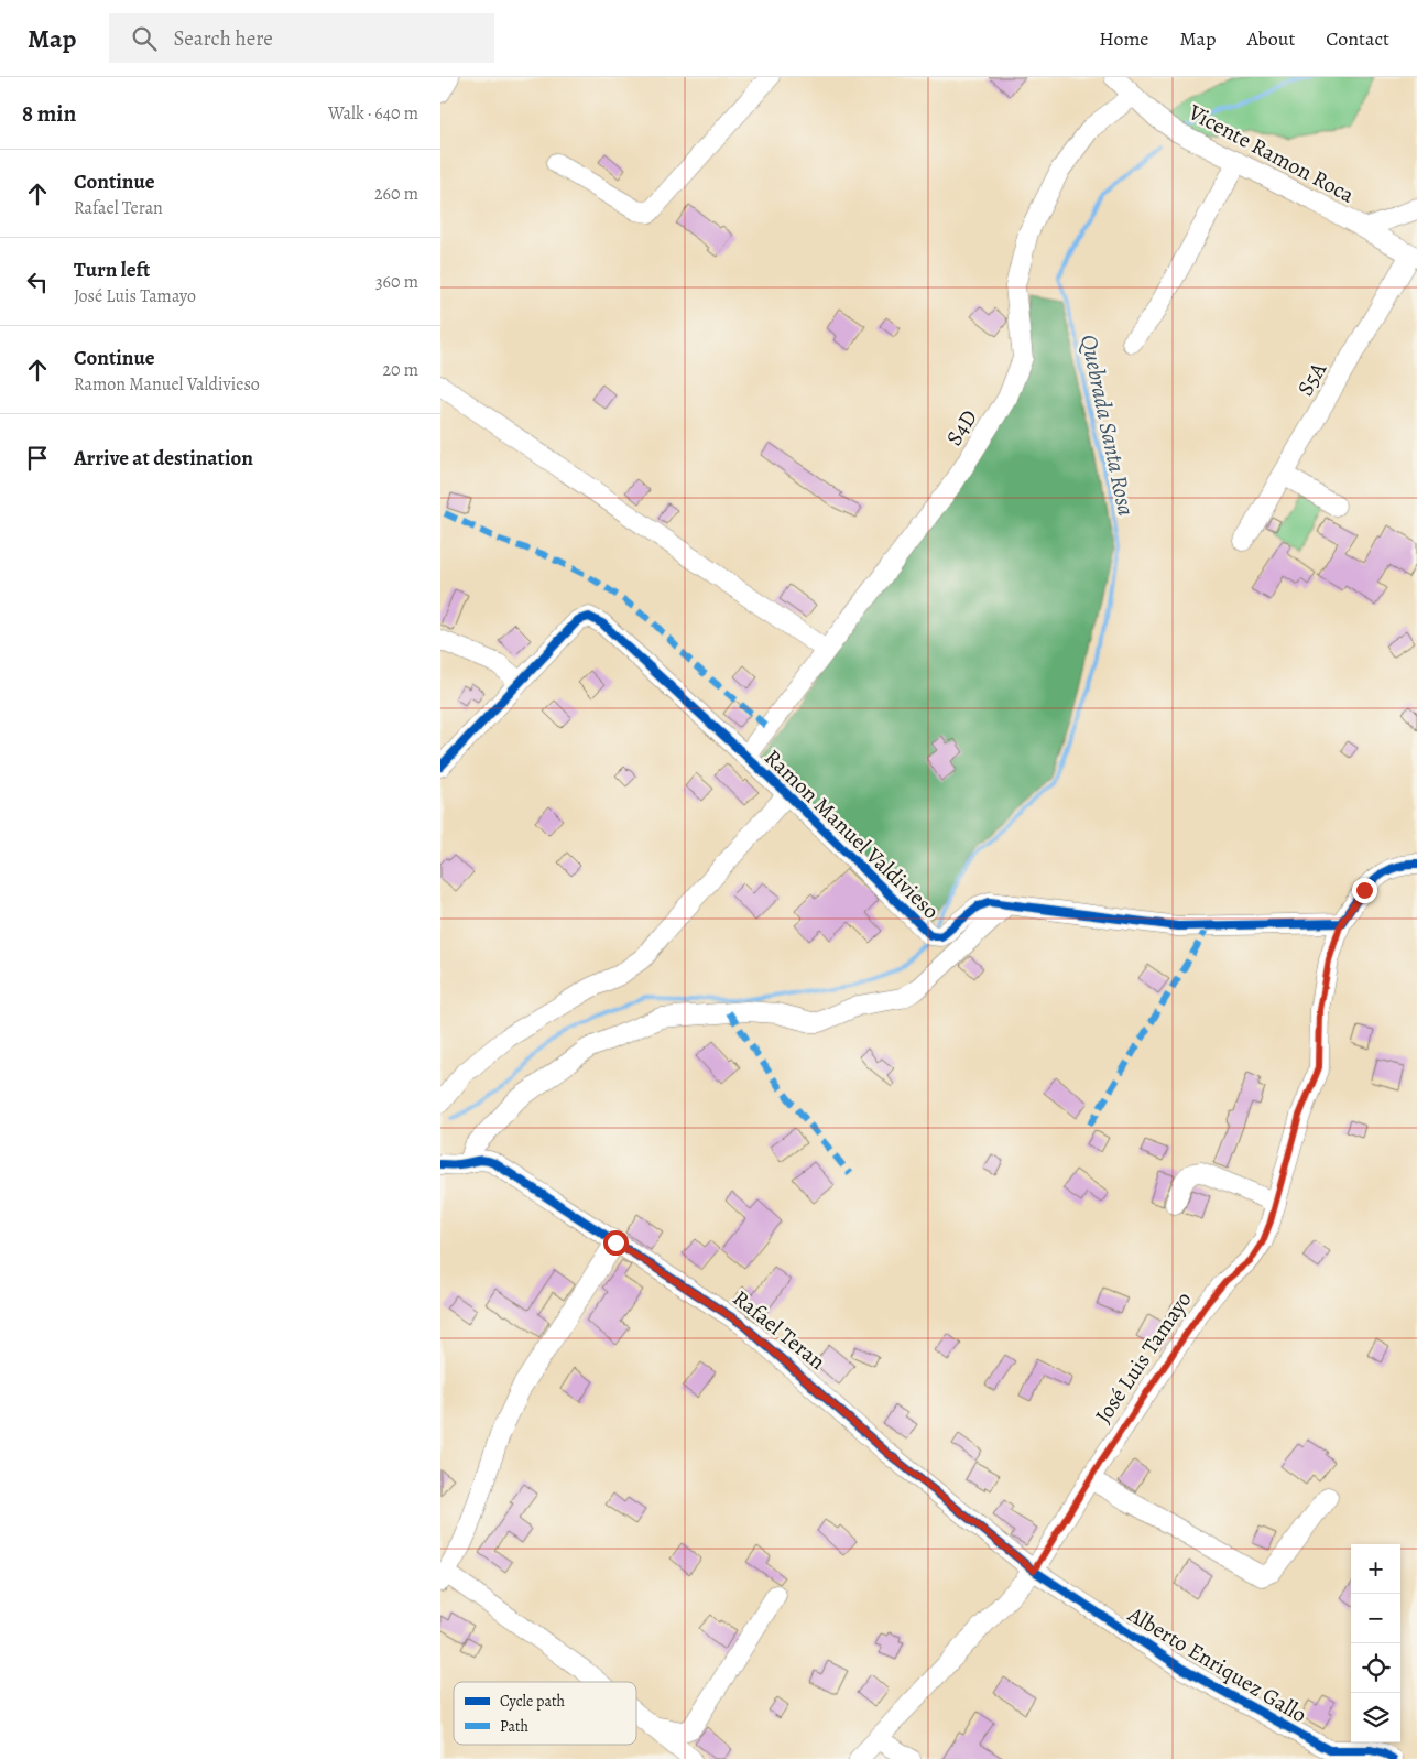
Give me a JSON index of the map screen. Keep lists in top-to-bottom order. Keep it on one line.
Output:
{"streets":{"street":["Vicente Ramon Roca","S5A","S4D","Ramon Manuel Valdivieso","Rafael Teran","José Luis Tamayo","Alberto Enriquez Gallo"]},"crossings":[["Vicente Ramon Roca","S5A"],["Vicente Ramon Roca","S4D"],["S4D","Ramon Manuel Valdivieso"],["Ramon Manuel Valdivieso","José Luis Tamayo"],["Rafael Teran","José Luis Tamayo"],["Rafael Teran","Alberto Enriquez Gallo"],["José Luis Tamayo","Alberto Enriquez Gallo"]],"water":["Quebrada Santa Rosa"],"legend":["Cycle path","Path"],"page":{"header":"Map","search":"Search here","nav":["Home","Map","About","Contact"],"heading":["8 min","Walk · 640 m"],"list":[["Continue","Rafael Teran","260 m"],["Turn left","José Luis Tamayo","360 m"],["Continue","Ramon Manuel Valdivieso","20 m"],"Arrive at destination"],"map_buttons":["+","−"]}}
